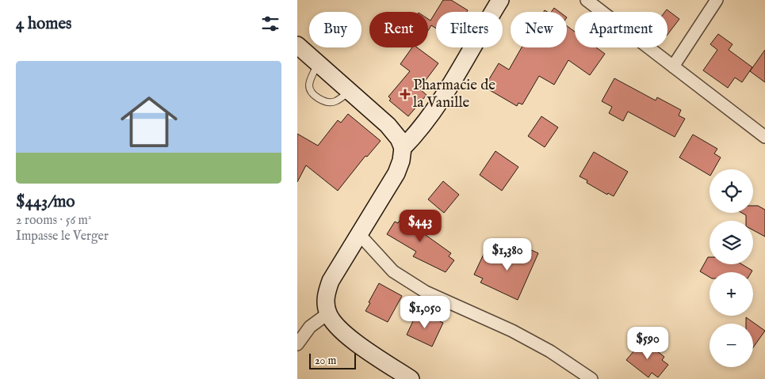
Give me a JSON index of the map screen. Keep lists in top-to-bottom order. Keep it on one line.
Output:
{"places":{"health":["Pharmacie de la Vanille"]},"scale_bar":"20 m","page":{"heading":"4 homes","chip":["Buy","Rent","Filters","New","Apartment"],"list":[{"name":"$443/mo","note":"2 rooms · 56 m² · Impasse le Verger"}],"map_buttons":["+","−"],"price":["$443","$1,380","$1,050","$590"],"scale":"20 m"}}
